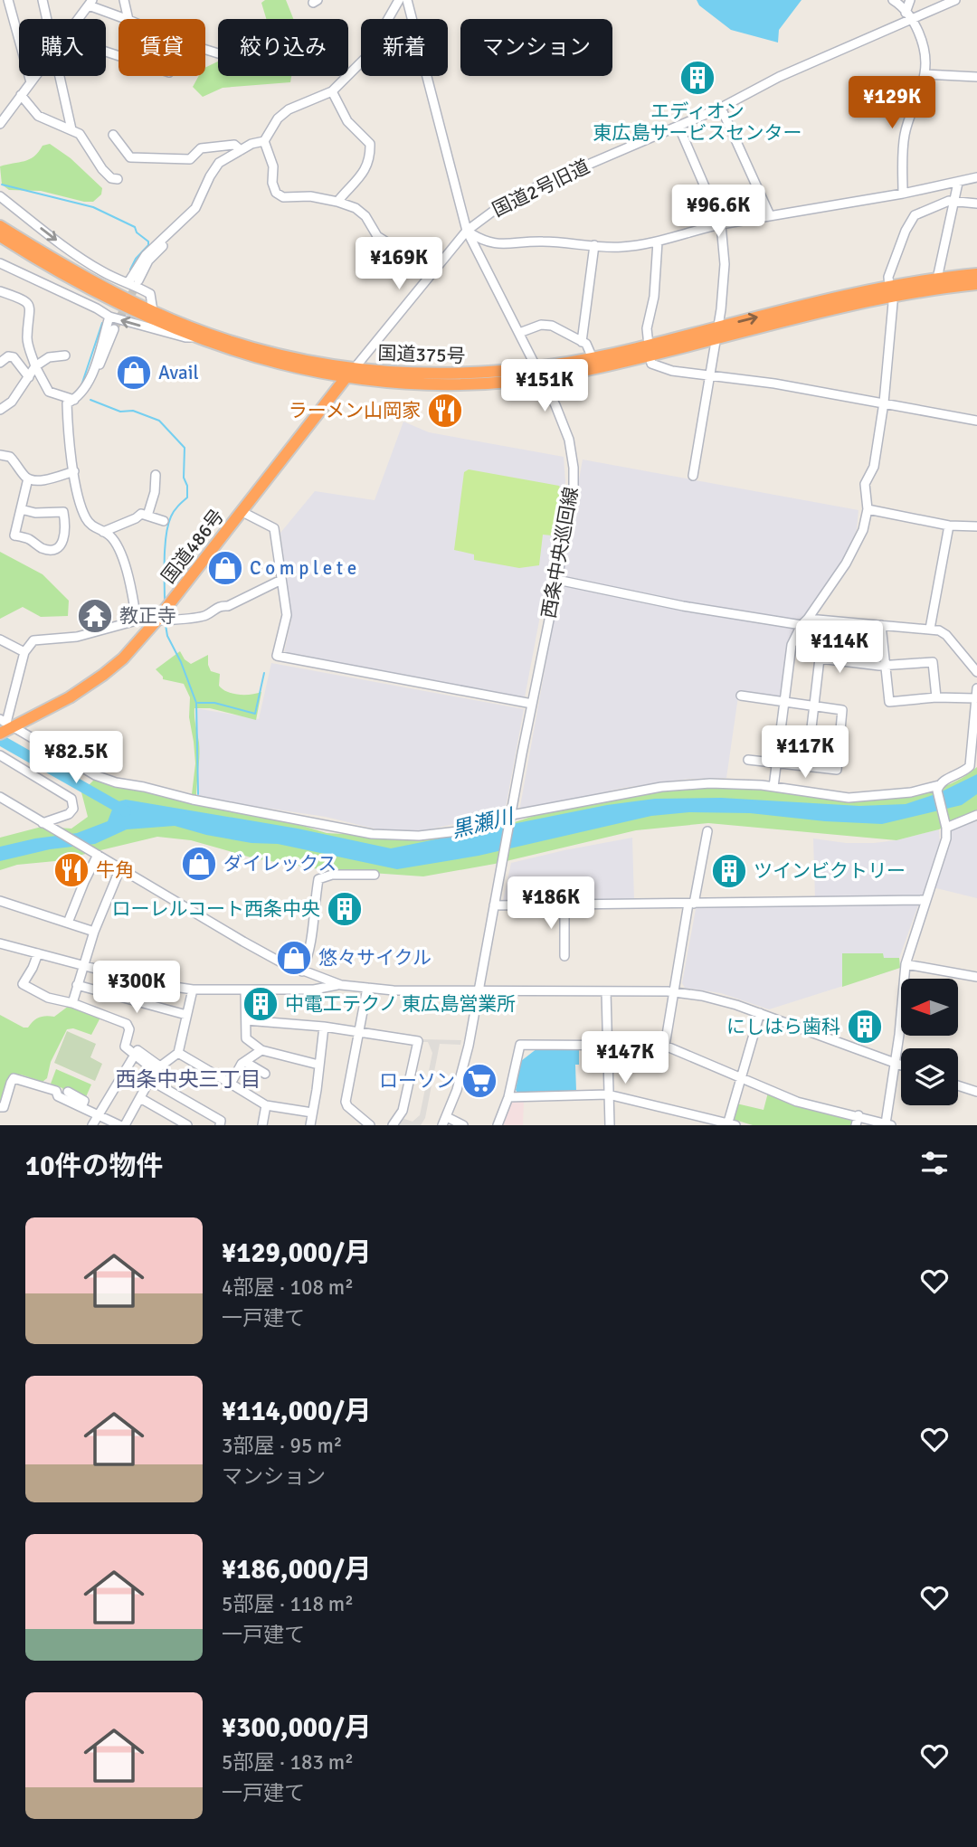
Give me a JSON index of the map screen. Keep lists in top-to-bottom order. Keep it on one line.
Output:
{"streets":{"highway":["国道375号","国道486号"],"street":["国道2号旧道","西条中央巡回線"]},"crossings":[["国道2号旧道","国道375号"],["国道2号旧道","国道486号"],["国道2号旧道","西条中央巡回線"],["国道375号","国道486号"],["国道375号","西条中央巡回線"]],"districts":["西条中央三丁目"],"water":["黒瀬川"],"places":{"building":["エディオン 東広島サービスセンター","ツインビクトリー","ローレルコート西条中央","中電工テクノ 東広島営業所","にしはら歯科"],"shop":["Avail","C o m p l e t e","ダイレックス","悠々サイクル"],"restaurant":["ラーメン山岡家","牛角"],"temple":["教正寺"],"supermarket":["ローソン"]},"north":"left","page":{"chip":["購入","賃貸","絞り込み","新着","マンション"],"price":["¥129K","¥96.6K","¥169K","¥151K","¥114K","¥117K","¥82.5K","¥186K","¥300K","¥147K"],"heading":"10件の物件","list":[{"name":"¥129,000/月","note":"4部屋 · 108 m² · 一戸建て"},{"name":"¥114,000/月","note":"3部屋 · 95 m² · マンション"},{"name":"¥186,000/月","note":"5部屋 · 118 m² · 一戸建て"},{"name":"¥300,000/月","note":"5部屋 · 183 m² · 一戸建て"}]}}
